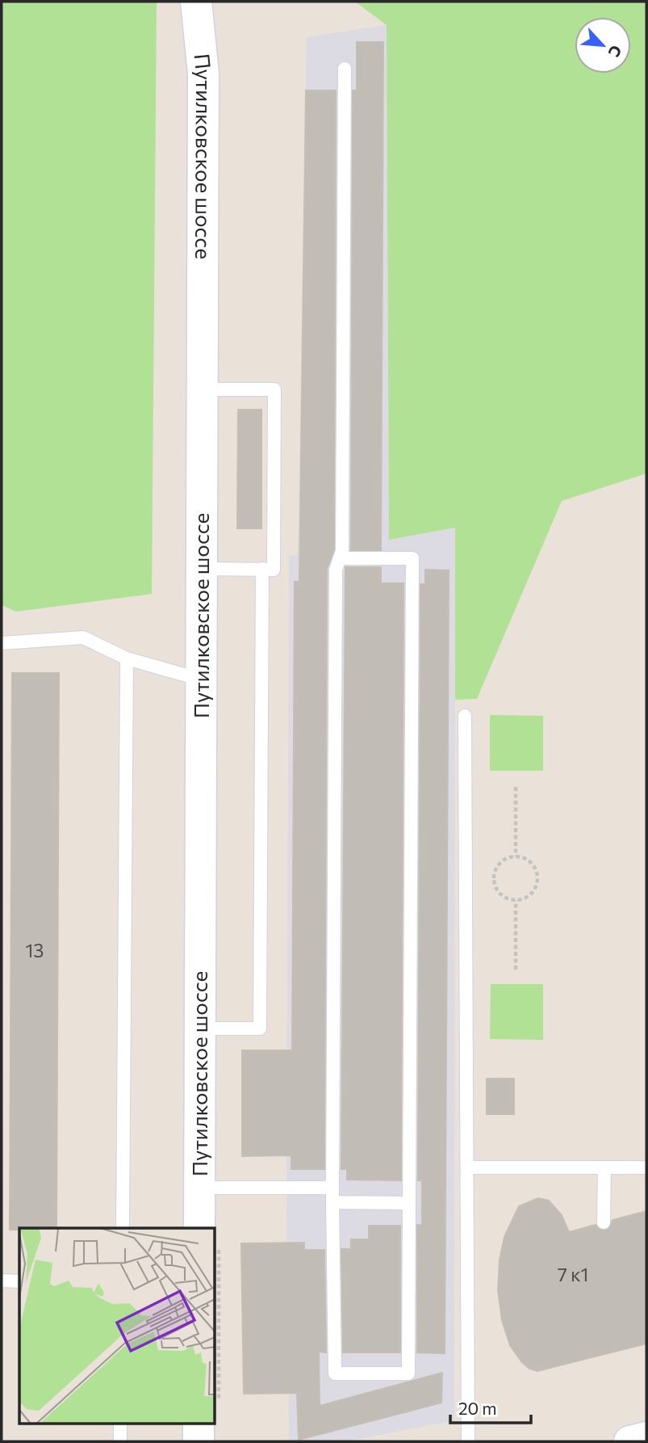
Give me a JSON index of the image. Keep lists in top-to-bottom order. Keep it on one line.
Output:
{"streets":{"main road":["Путилковское шоссе"]},"house_numbers":["13","7 к1"],"scale_bar":"20 m","north":"bottom right"}
